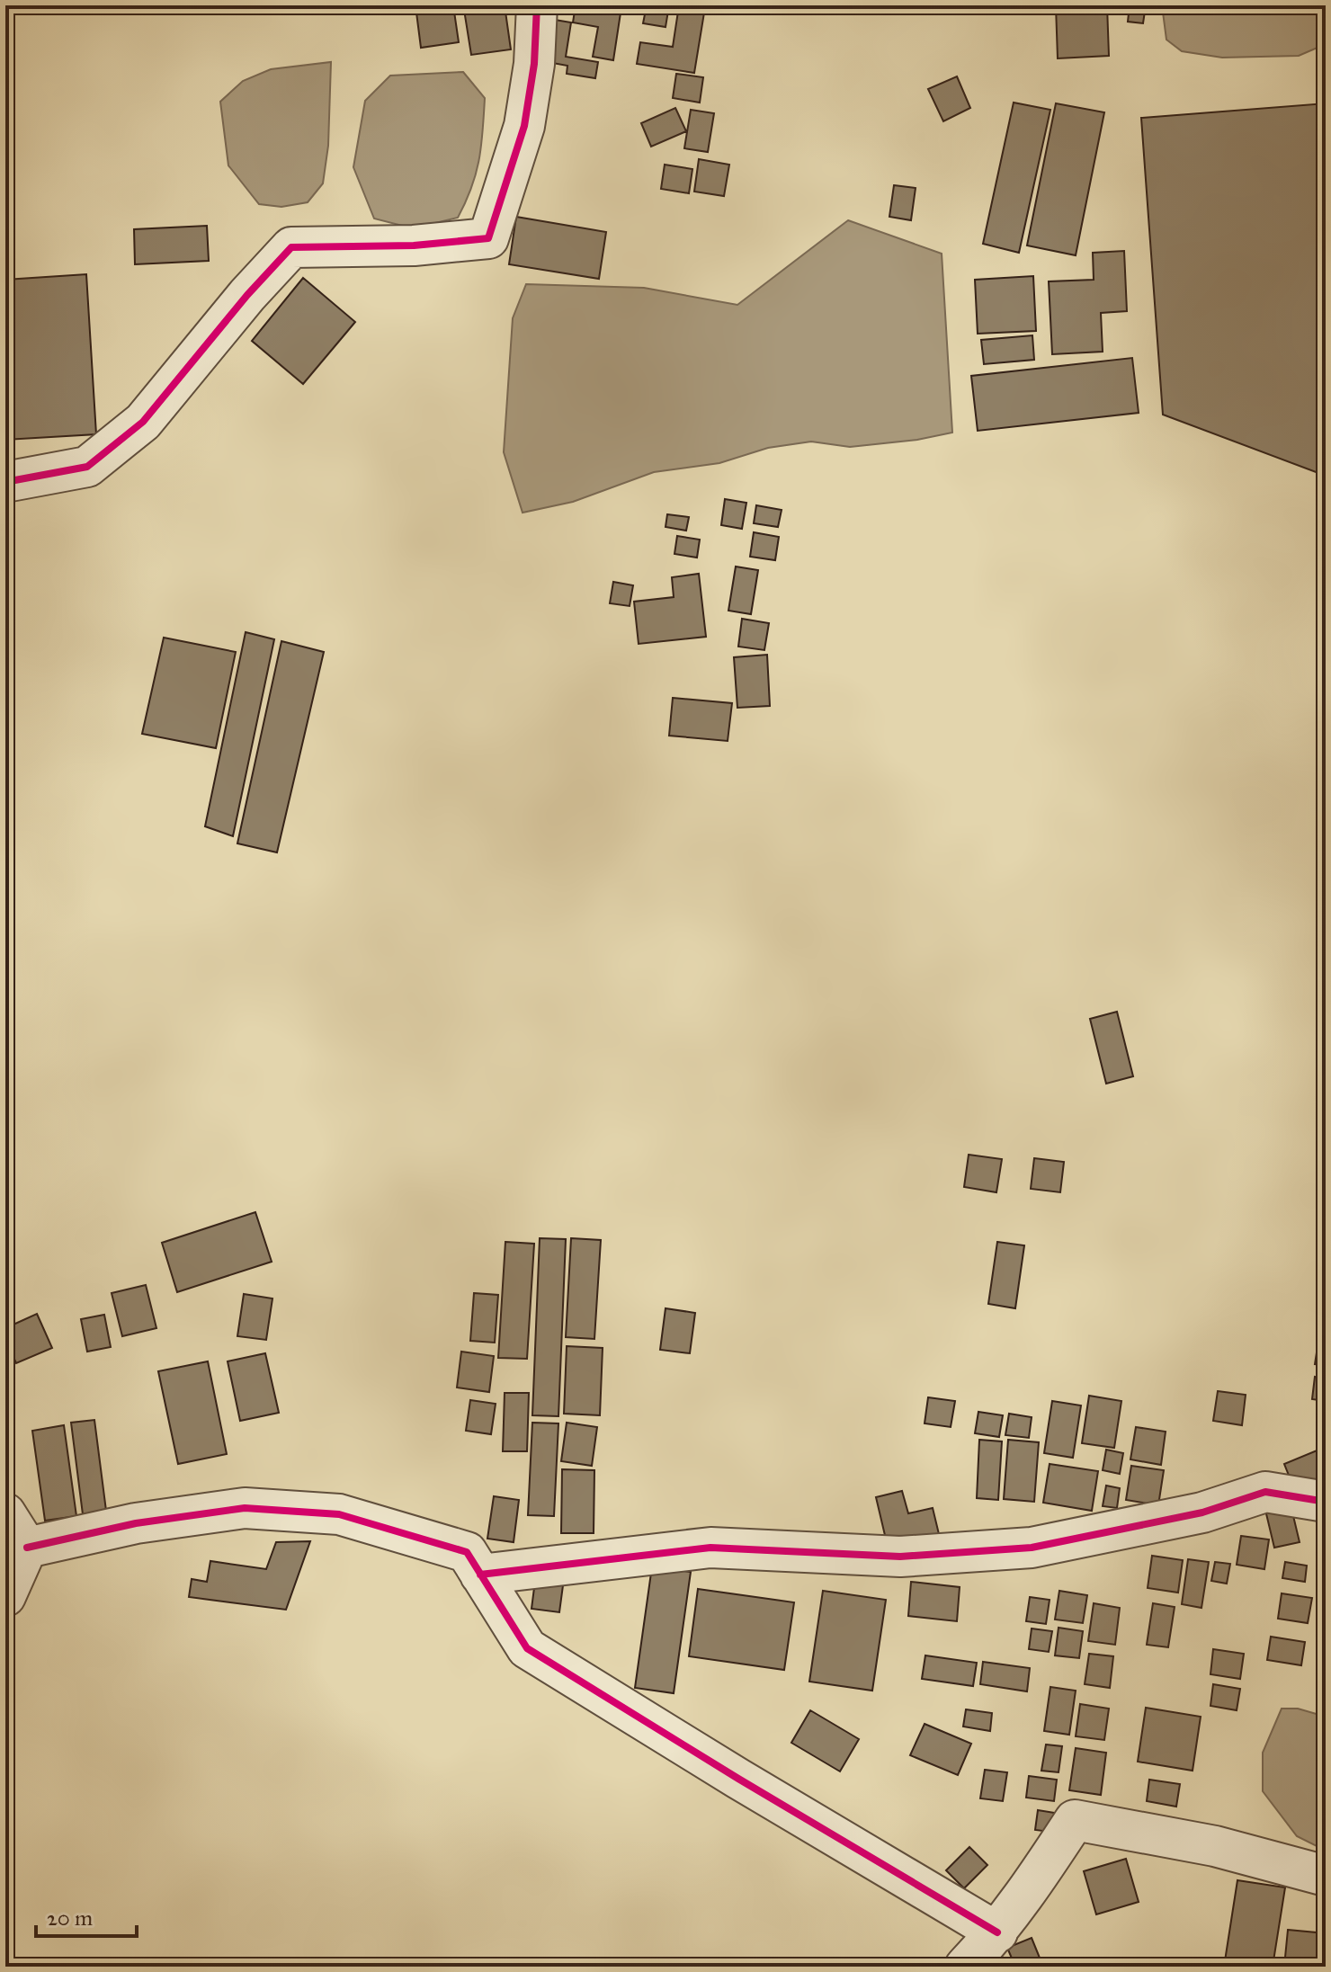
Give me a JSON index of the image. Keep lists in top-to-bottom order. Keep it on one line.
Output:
{"scale_bar":"20 m"}
